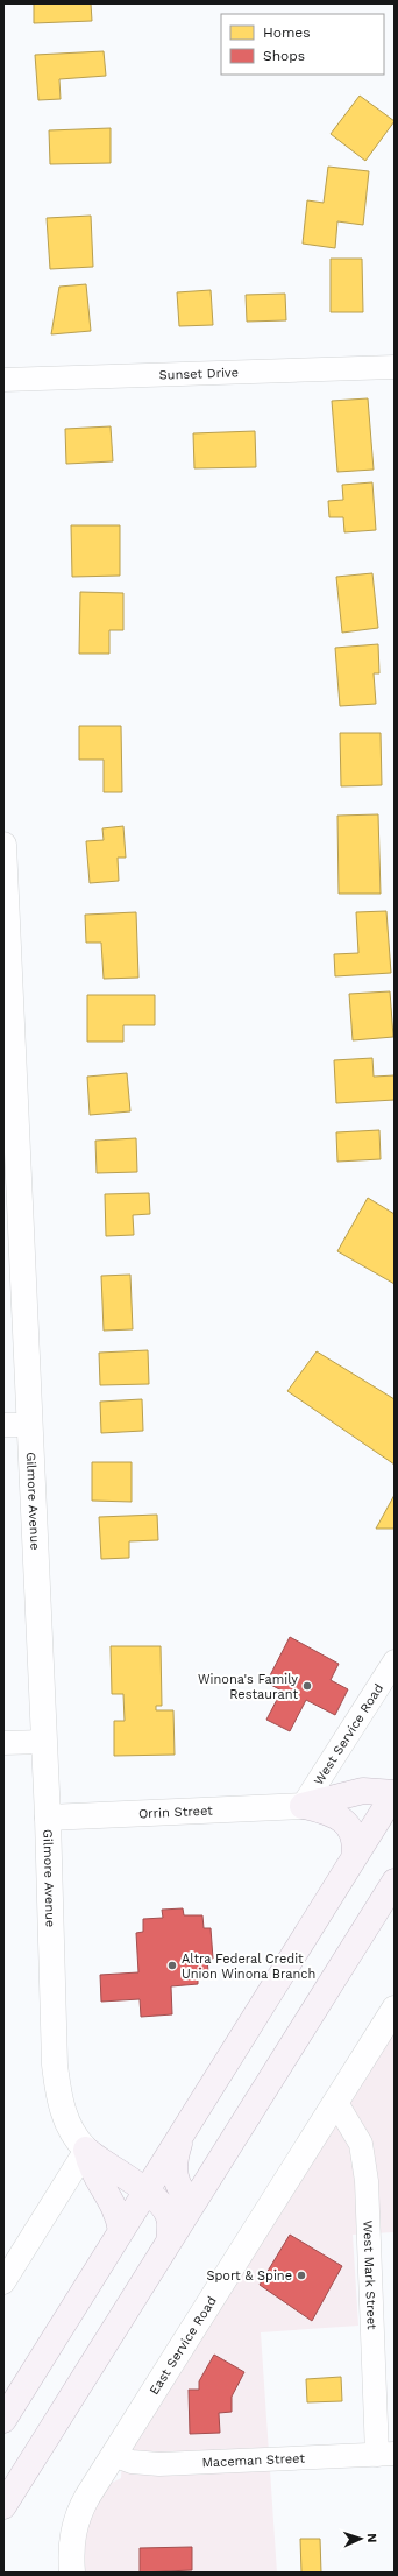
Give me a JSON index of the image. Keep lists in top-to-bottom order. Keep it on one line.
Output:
{"streets":{"street":["Sunset Drive","Gilmore Avenue","West Service Road","Orrin Street","West Mark Street","East Service Road","Maceman Street"]},"crossings":[["Gilmore Avenue","Orrin Street"],["West Service Road","Orrin Street"],["West Mark Street","East Service Road"],["West Mark Street","Maceman Street"],["East Service Road","Maceman Street"]],"places":["Winona's Family Restaurant","Altra Federal Credit Union Winona Branch","Sport & Spine"],"legend":["Homes","Shops"],"north":"right"}
